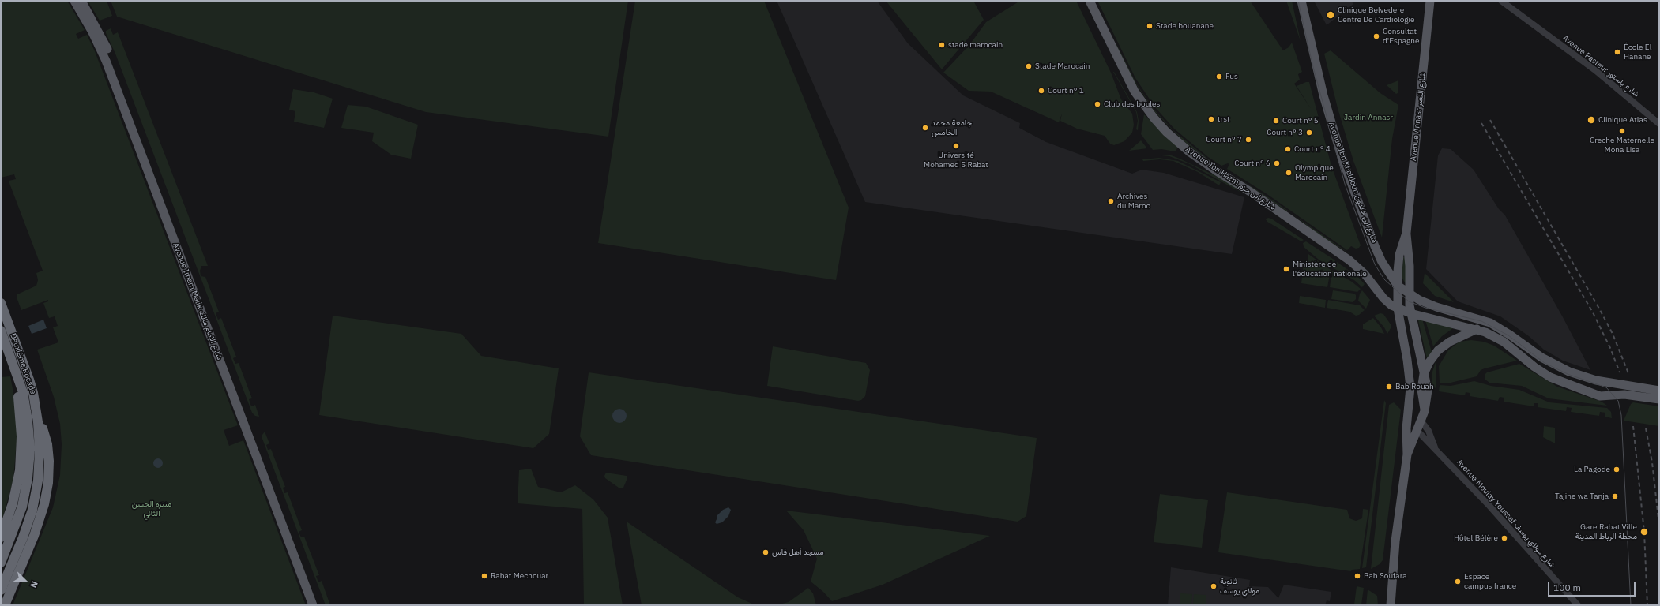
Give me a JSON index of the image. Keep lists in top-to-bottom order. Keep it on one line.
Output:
{"streets":{"highway":["Deuxième Rocade"],"main road":["Avenue Annasr شارع النصر","Avenue Ibn Hazm شارع ابن حزم","Avenue Ibn Khaldoun شارع ابن خلدون","Avenue Imam Malik شارع الإمام مالك"],"street":["Avenue Pasteur شارع باستور","Avenue Moulay Youssef شارع مولاي يوسف"]},"crossings":[["Avenue Annasr شارع النصر","Avenue Ibn Hazm شارع ابن حزم"],["Avenue Annasr شارع النصر","Avenue Ibn Khaldoun شارع ابن خلدون"],["Avenue Annasr شارع النصر","Avenue Moulay Youssef شارع مولاي يوسف"]],"parks":["Jardin Annasr","منتزه الحسن الثاني"],"places":["Clinique Belvedere Centre De Cardiologie","Stade bouanane","Consultat d'Espagne","stade marocain","École El Hanane","Stade Marocain","Fus","Court n° 1","Club des boules","trst","Clinique Atlas","Court n° 5","جامعة محمد الخامس","Creche Maternelle Mona Lisa","Court n° 3","Court n° 7","Université Mohamed 5 Rabat","Court n° 4","Court n° 6","Olympique Marocain","Archives du Maroc","Ministère de l'éducation nationale","Bab Rouah","La Pagode","Tajine wa Tanja","Gare Rabat Ville محطة الرباط المدينة","Hôtel Bélère","مسجد أهل فاس","Rabat Mechouar","Bab Soufara","Espace campus france","ثانوية مولاي يوسف"],"scale_bar":"100 m","north":"bottom right"}
